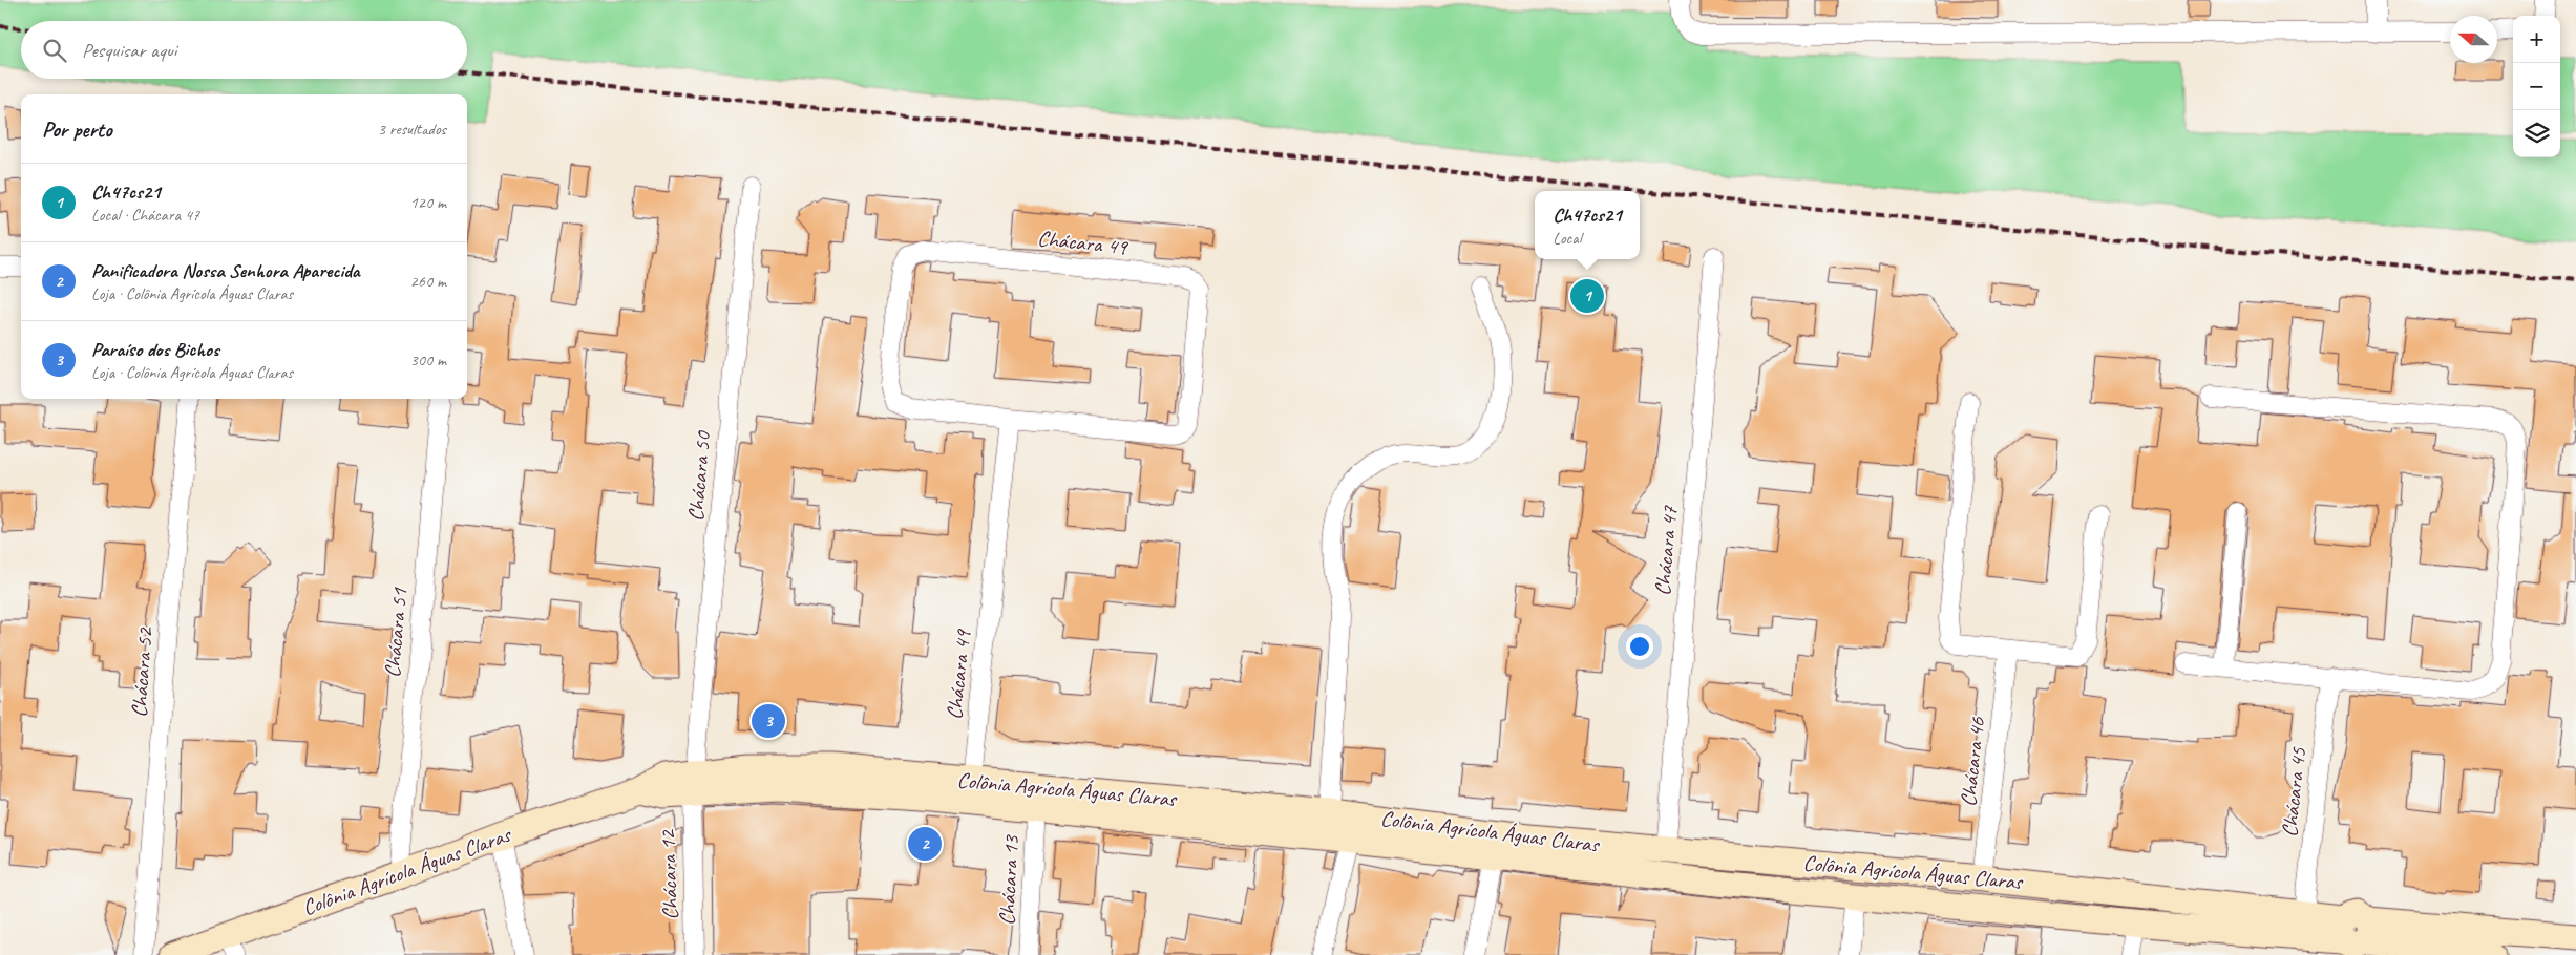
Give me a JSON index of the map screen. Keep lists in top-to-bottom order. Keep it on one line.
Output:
{"streets":{"main road":["Colônia Agrícola Águas Claras"],"street":["Chácara 49","Chácara 50","Chácara 47","Chácara 51","Chácara 52","Chácara 46","Chácara 45","Chácara 12","Chácara 13"]},"crossings":[["Chácara 49","Colônia Agrícola Águas Claras"],["Chácara 50","Colônia Agrícola Águas Claras"],["Chácara 50","Chácara 12"],["Chácara 47","Colônia Agrícola Águas Claras"],["Chácara 51","Colônia Agrícola Águas Claras"],["Chácara 46","Colônia Agrícola Águas Claras"],["Colônia Agrícola Águas Claras","Chácara 45"],["Colônia Agrícola Águas Claras","Chácara 12"],["Colônia Agrícola Águas Claras","Chácara 13"]],"north":"left","page":{"map_buttons":["+","−"],"search":"Pesquisar aqui","heading":["Por perto","3 resultados"],"list":[{"mark":"1","name":"Ch47cs21","note":"Local · Chácara 47","value":"120 m"},{"mark":"2","name":"Panificadora Nossa Senhora Aparecida","note":"Loja · Colônia Agrícola Águas Claras","value":"260 m"},{"mark":"3","name":"Paraíso dos Bichos","note":"Loja · Colônia Agrícola Águas Claras","value":"300 m"}],"popup":["Ch47cs21","Local"],"pins":["1","3","2"]}}
